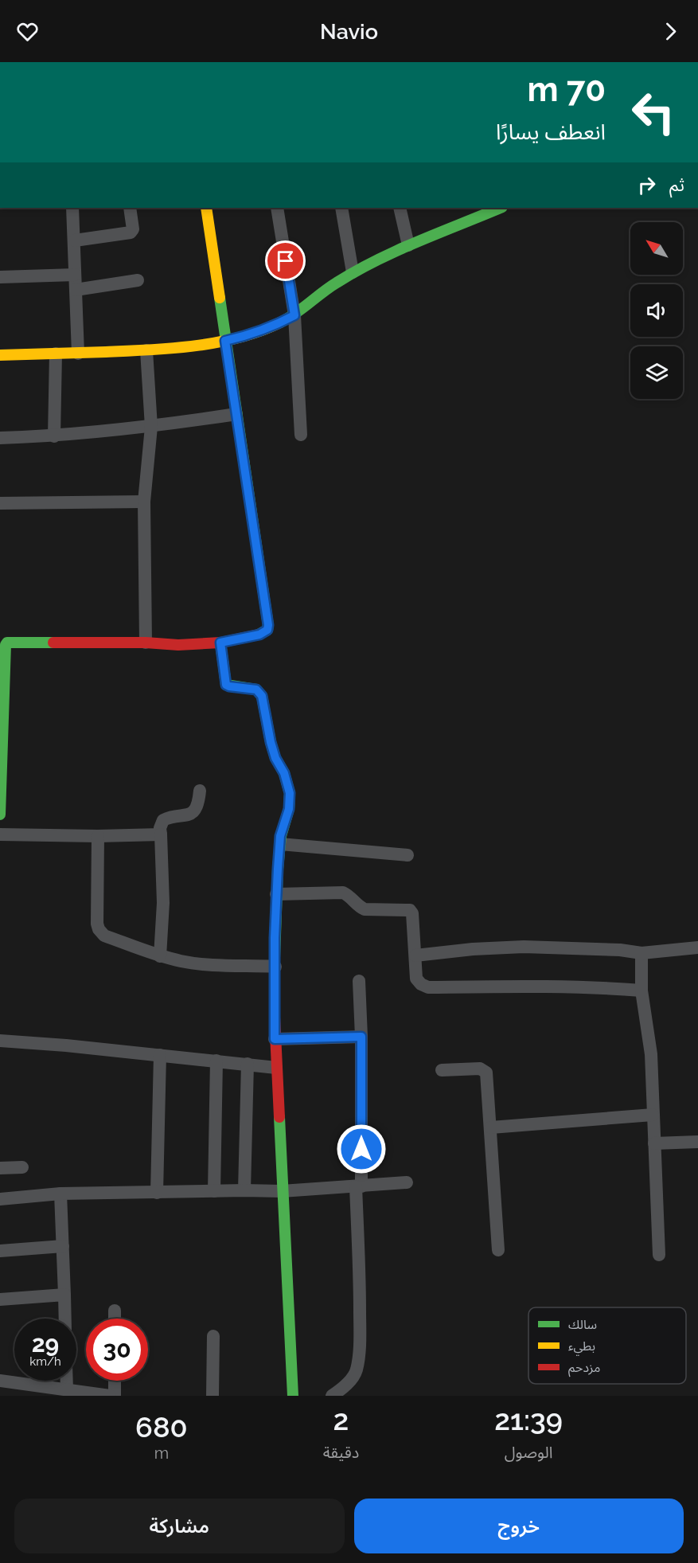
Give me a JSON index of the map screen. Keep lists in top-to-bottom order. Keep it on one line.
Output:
{"legend":["سالك","بطيء","مزدحم"],"north":"top left","page":{"header":"Navio","turn":["70 m","انعطف يسارًا"],"then":"ثم","speed":"29 km/h","limit":"30","eta":["21:39","الوصول","2","دقيقة","680","m"],"buttons":["خروج","مشاركة"]}}
